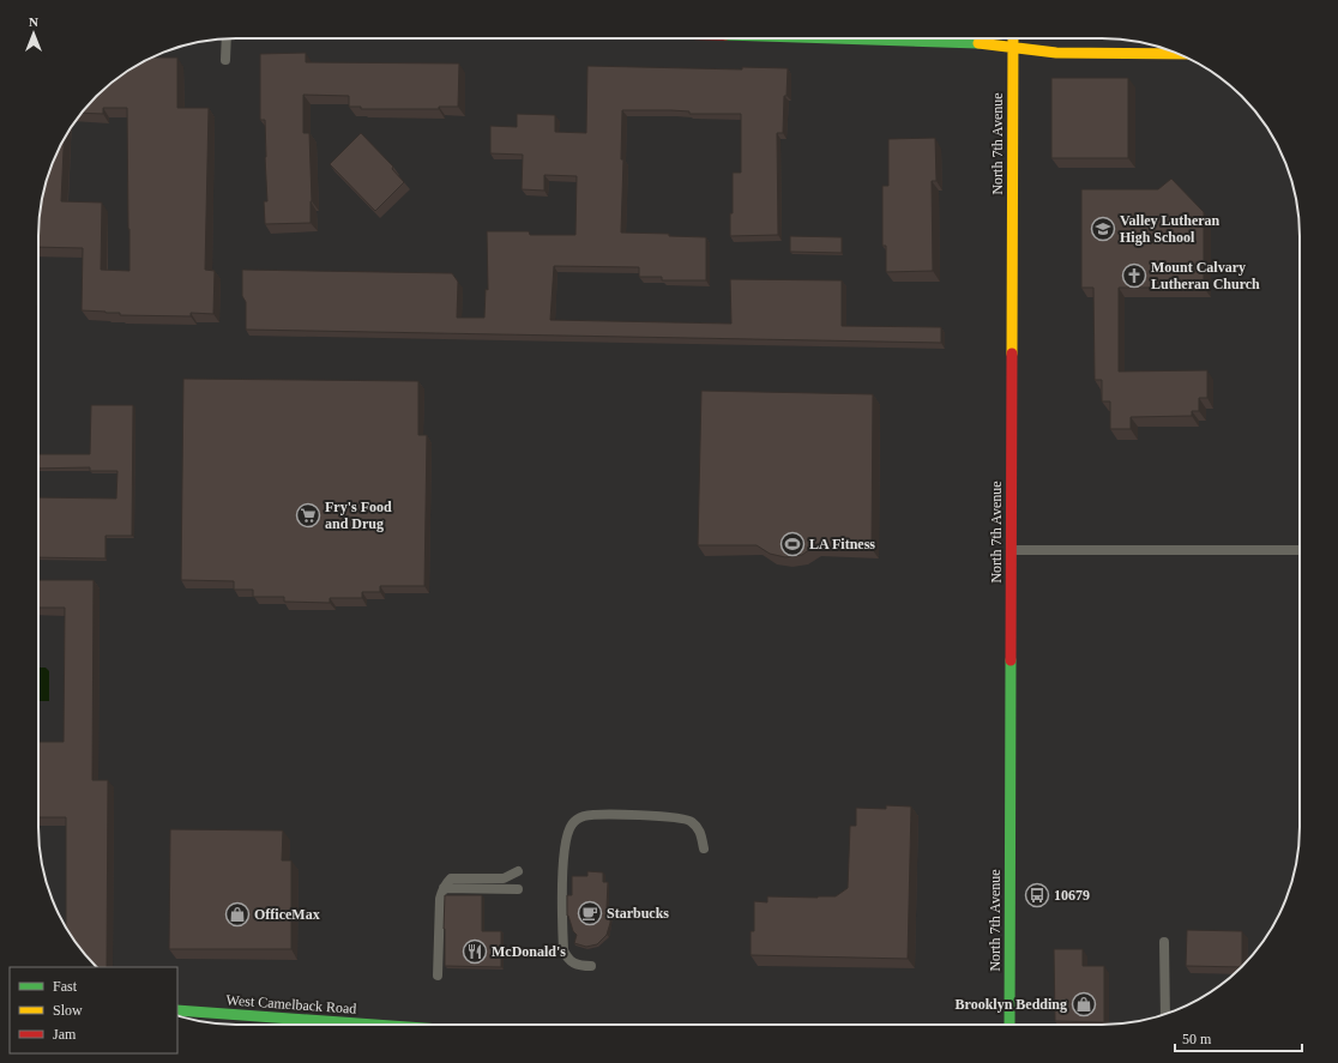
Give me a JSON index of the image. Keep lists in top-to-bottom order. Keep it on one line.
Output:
{"streets":{"main road":["North 7th Avenue","West Camelback Road"]},"places":{"school or university":["Valley Lutheran High School"],"church":["Mount Calvary Lutheran Church"],"supermarket":["Fry's Food and Drug"],"sports":["LA Fitness"],"bus stop":["10679"],"cafe":["Starbucks"],"shop":["OfficeMax","Brooklyn Bedding"],"restaurant":["McDonald's"]},"legend":["Fast","Slow","Jam"],"scale_bar":"50 m","north":"top"}
